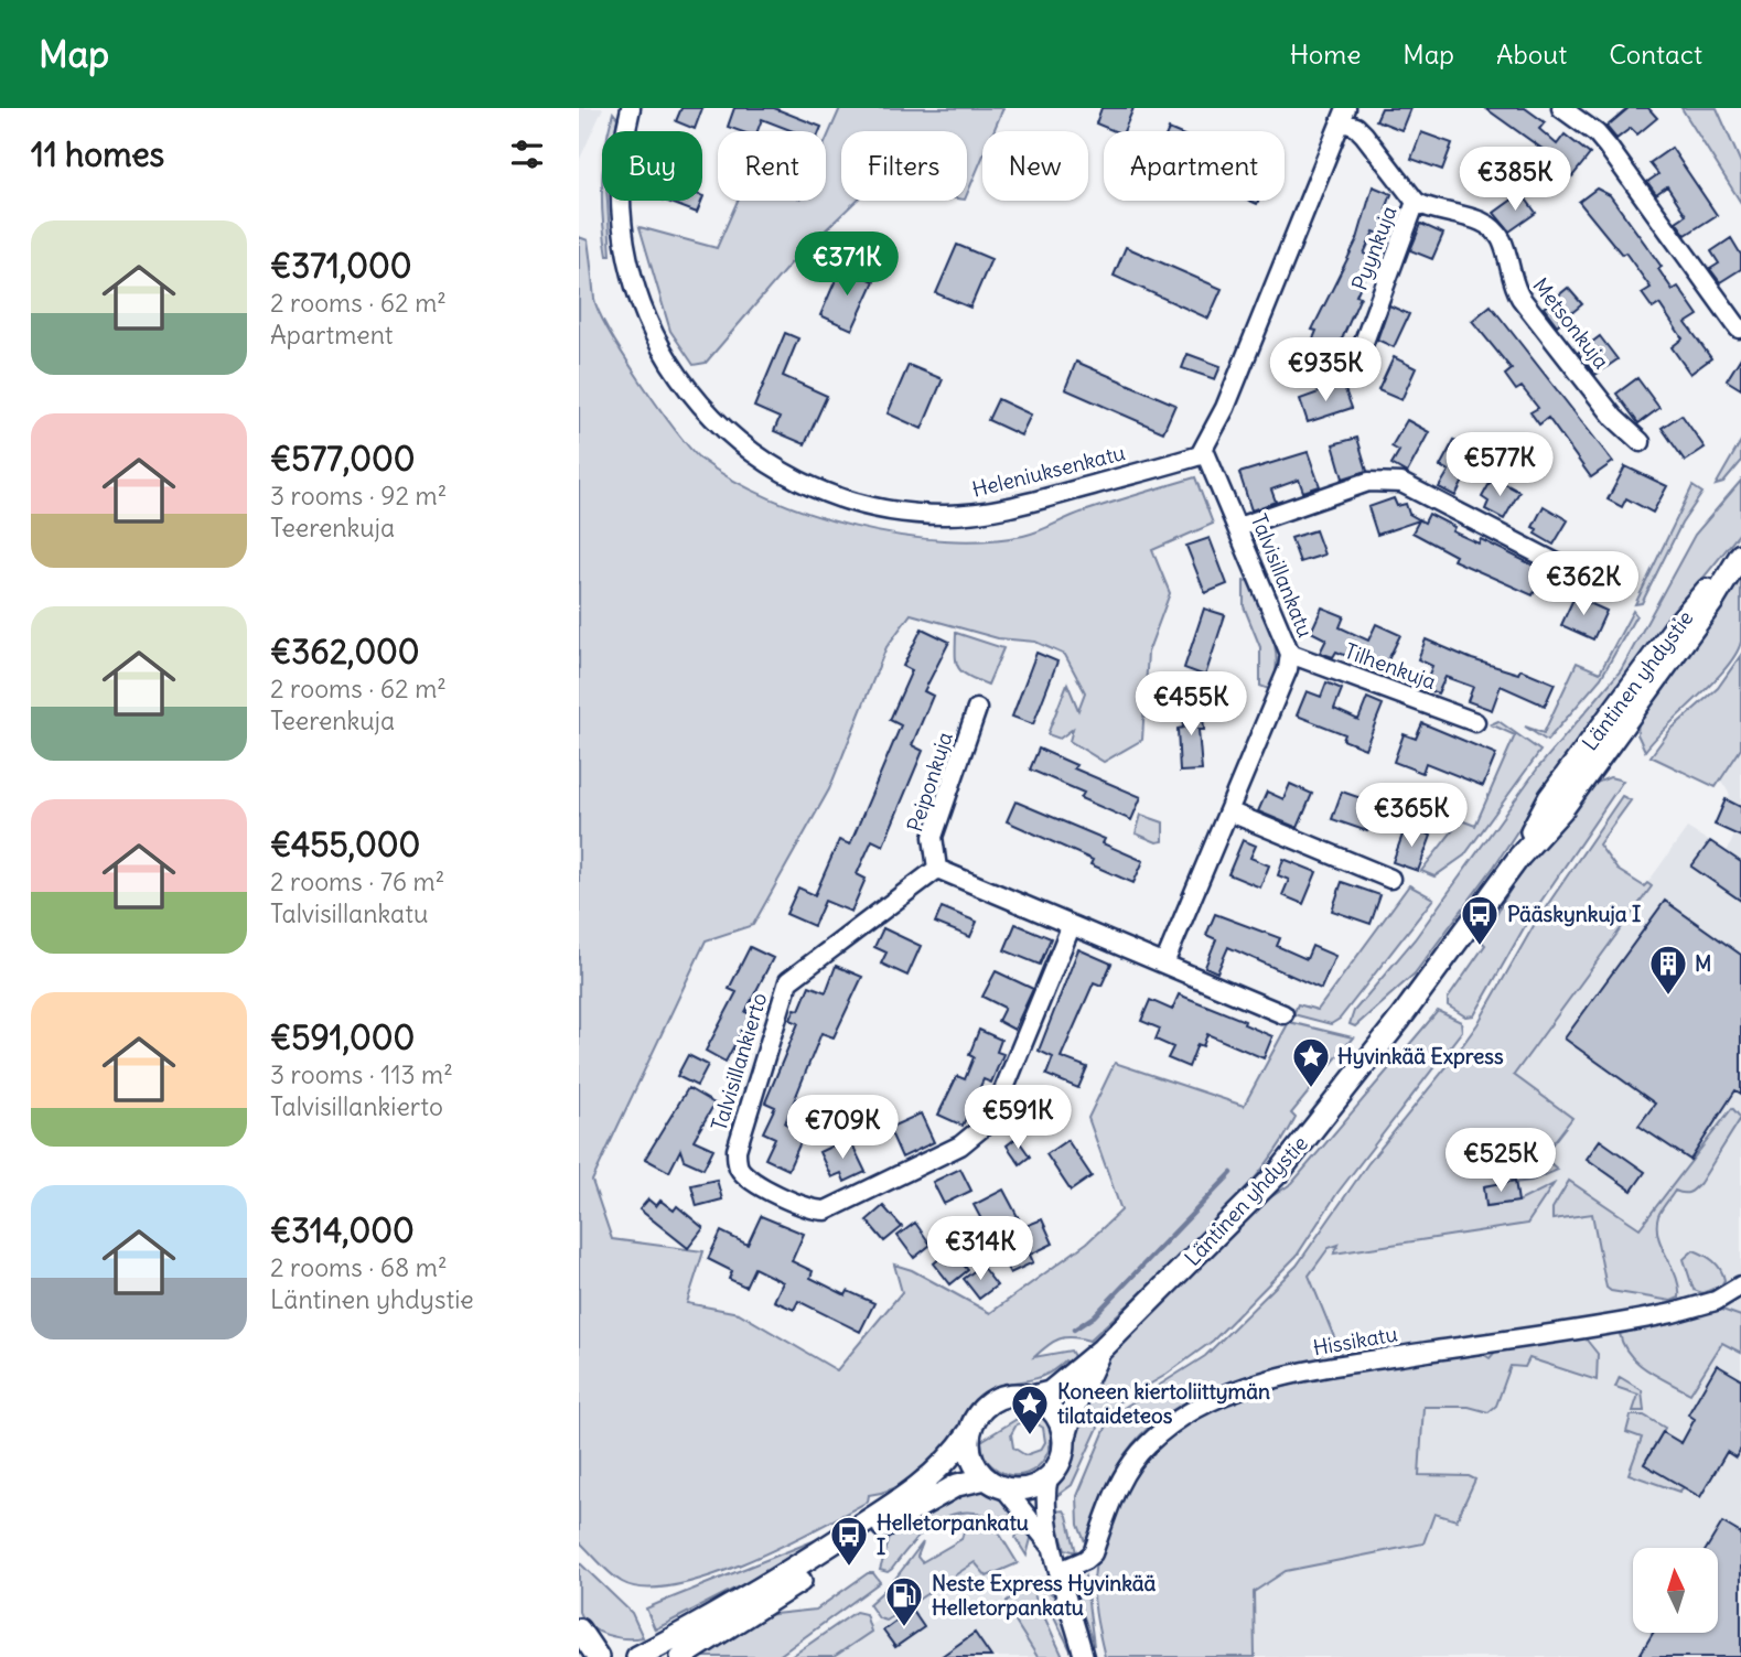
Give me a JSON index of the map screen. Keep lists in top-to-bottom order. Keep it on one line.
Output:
{"streets":{"main road":["Läntinen yhdystie"],"street":["Pyynkuja","Metsonkuja","Heleniuksenkatu","Talvisillankatu","Tilhenkuja","Peiponkuja","Talvisillankierto","Hissikatu"]},"crossings":[["Pyynkuja","Metsonkuja"],["Heleniuksenkatu","Talvisillankatu"],["Talvisillankatu","Tilhenkuja"],["Peiponkuja","Talvisillankierto"]],"places":{"bus stop":["Pääskynkuja I","Helletorpankatu I"],"building":["M"],"place":["Hyvinkää Express","Koneen kiertoliittymän tilataideteos"],"fuel station":["Neste Express Hyvinkää Helletorpankatu"]},"north":"top","page":{"header":"Map","nav":["Home","Map","About","Contact"],"heading":"11 homes","chip":["Buy","Rent","Filters","New","Apartment"],"price":["€385K","€371K","€935K","€577K","€362K","€455K","€365K","€591K","€709K","€525K","€314K"],"list":[{"name":"€371,000","note":"2 rooms · 62 m² · Apartment"},{"name":"€577,000","note":"3 rooms · 92 m² · Teerenkuja"},{"name":"€362,000","note":"2 rooms · 62 m² · Teerenkuja"},{"name":"€455,000","note":"2 rooms · 76 m² · Talvisillankatu"},{"name":"€591,000","note":"3 rooms · 113 m² · Talvisillankierto"},{"name":"€314,000","note":"2 rooms · 68 m² · Läntinen yhdystie"}]}}
